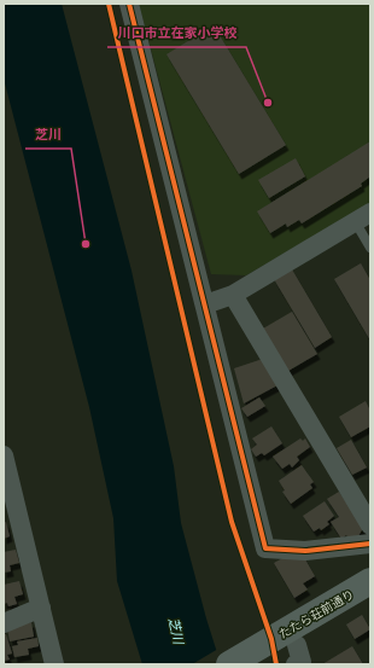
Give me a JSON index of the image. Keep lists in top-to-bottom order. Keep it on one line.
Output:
{"streets":{"street":["たたら荘前通り"]},"water":["芝川"],"places":["川口市立在家小学校","芝川"]}
